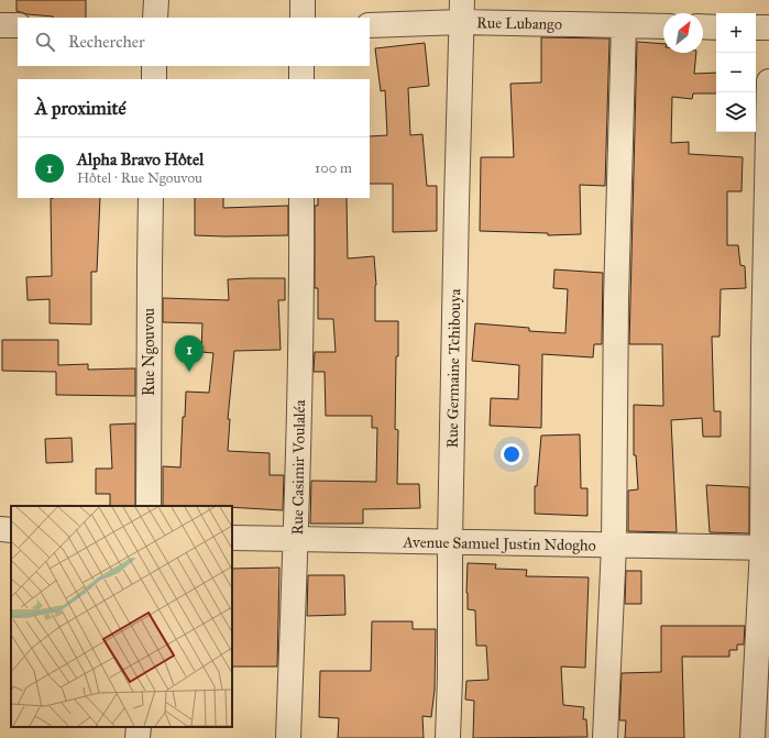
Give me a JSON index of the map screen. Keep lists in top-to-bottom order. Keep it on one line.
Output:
{"streets":{"street":["Rue Lubango","Rue Ngouvou","Rue Germaine Tchibouya","Rue Casimir Voulaléa","Avenue Samuel Justin Ndogho"]},"crossings":[["Rue Lubango","Rue Germaine Tchibouya"],["Rue Germaine Tchibouya","Avenue Samuel Justin Ndogho"],["Rue Casimir Voulaléa","Avenue Samuel Justin Ndogho"]],"north":"top right","page":{"map_buttons":["+","−"],"search":"Rechercher","heading":"À proximité","list":[{"mark":"1","name":"Alpha Bravo Hôtel","note":"Hôtel · Rue Ngouvou","value":"100 m"}],"pins":"1"}}
